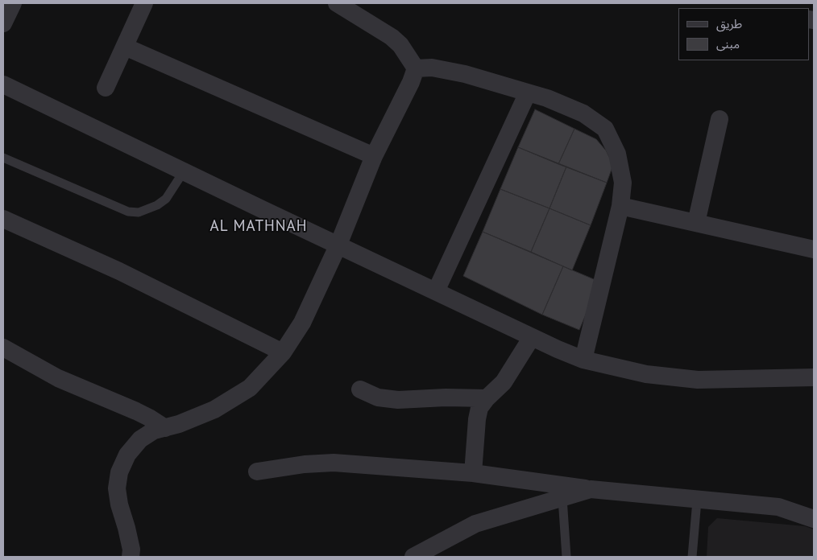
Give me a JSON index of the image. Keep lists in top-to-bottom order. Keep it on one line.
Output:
{"districts":["AL MATHNAH"],"legend":["طريق","مبنى"]}
